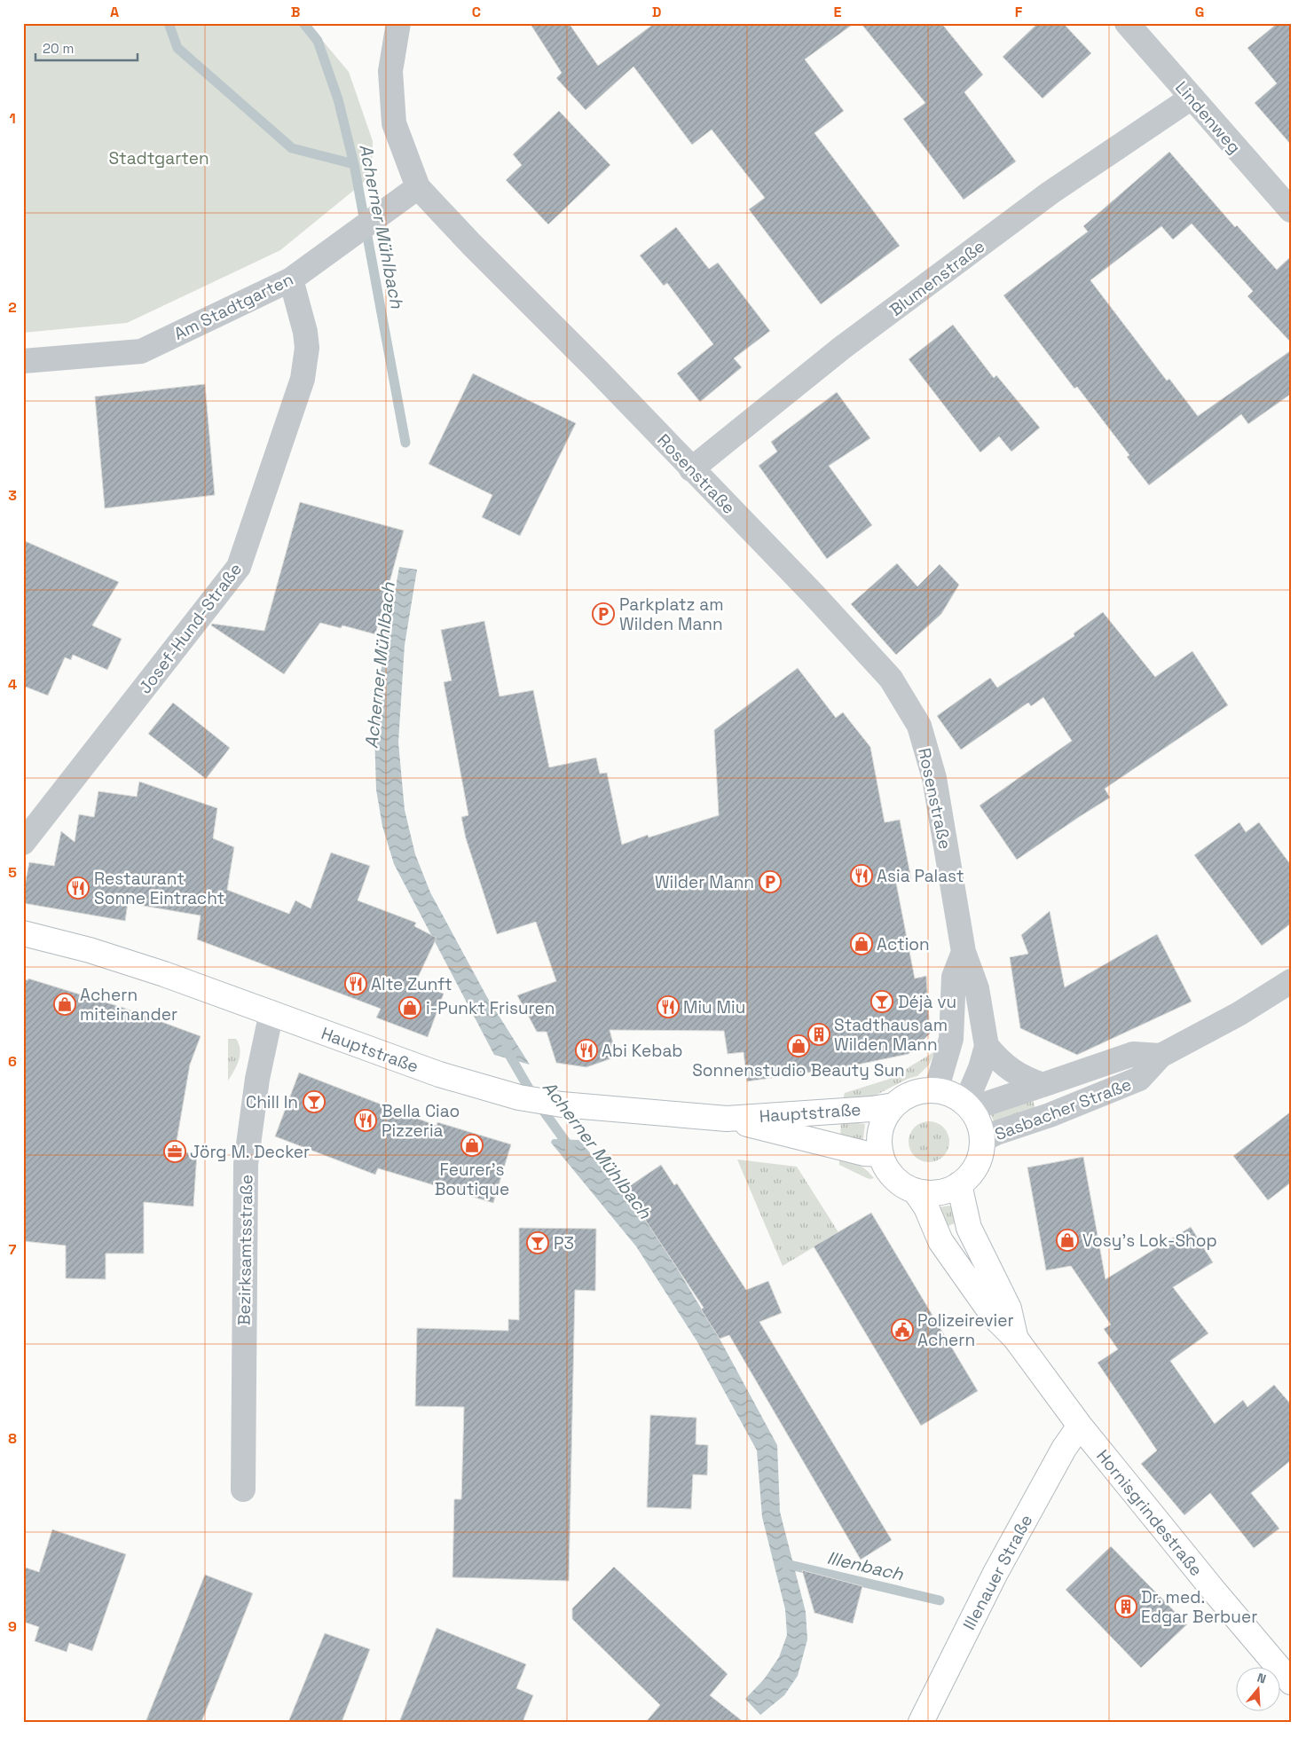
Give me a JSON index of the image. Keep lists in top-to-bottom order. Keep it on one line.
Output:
{"streets":{"main road":["Hauptstraße","Hornisgrindestraße","Illenauer Straße"],"street":["Lindenweg","Blumenstraße","Am Stadtgarten","Rosenstraße","Josef-Hund-Straße","Sasbacher Straße","Bezirksamtsstraße"]},"crossings":[["Lindenweg","Blumenstraße"],["Blumenstraße","Rosenstraße"],["Am Stadtgarten","Rosenstraße"],["Am Stadtgarten","Josef-Hund-Straße"],["Rosenstraße","Hauptstraße"],["Rosenstraße","Sasbacher Straße"],["Rosenstraße","Hornisgrindestraße"],["Hauptstraße","Sasbacher Straße"],["Hauptstraße","Bezirksamtsstraße"],["Hauptstraße","Hornisgrindestraße"],["Sasbacher Straße","Hornisgrindestraße"],["Hornisgrindestraße","Illenauer Straße"]],"water":["Acherner Mühlbach","Illenbach"],"parks":["Stadtgarten"],"places":{"parking":["Parkplatz am Wilden Mann","Wilder Mann"],"restaurant":["Asia Palast","Restaurant Sonne Eintracht","Alte Zunft","Miu Miu","Abi Kebab","Bella Ciao Pizzeria"],"shop":["Action","Achern miteinander","i-Punkt Frisuren","Sonnenstudio Beauty Sun","Feurer's Boutique","Vosy's Lok-Shop"],"bar":["Déjà vu","Chill In","P3"],"building":["Stadthaus am Wilden Mann","Dr. med. Edgar Berbuer"],"office":["Jörg M. Decker"],"public building":["Polizeirevier Achern"]},"scale_bar":"20 m","north":"top","grid":{"columns":["A","B","C","D","E","F","G"],"rows":["1","2","3","4","5","6","7","8","9"]}}
